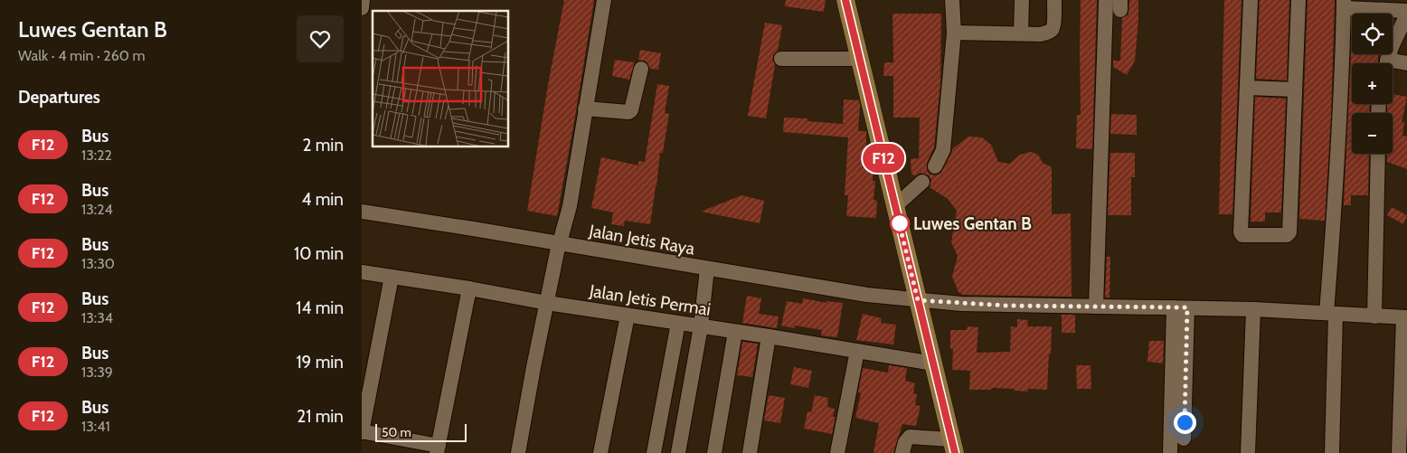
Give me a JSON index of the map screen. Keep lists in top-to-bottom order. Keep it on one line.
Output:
{"streets":{"street":["Jalan Jetis Raya","Jalan Jetis Permai"]},"places":["Luwes Gentan B"],"lines":["bus line F12"],"scale_bar":"50 m","page":{"heading":[["Luwes Gentan B","Walk · 4 min · 260 m"],"Departures"],"on_map":"F12","map_buttons":["+","−"],"list":[{"mark":"F12","name":"Bus","note":"13:22","value":"2 min"},{"mark":"F12","name":"Bus","note":"13:24","value":"4 min"},{"mark":"F12","name":"Bus","note":"13:30","value":"10 min"},{"mark":"F12","name":"Bus","note":"13:34","value":"14 min"},{"mark":"F12","name":"Bus","note":"13:39","value":"19 min"},{"mark":"F12","name":"Bus","note":"13:41","value":"21 min"}],"scale":"50 m"}}
